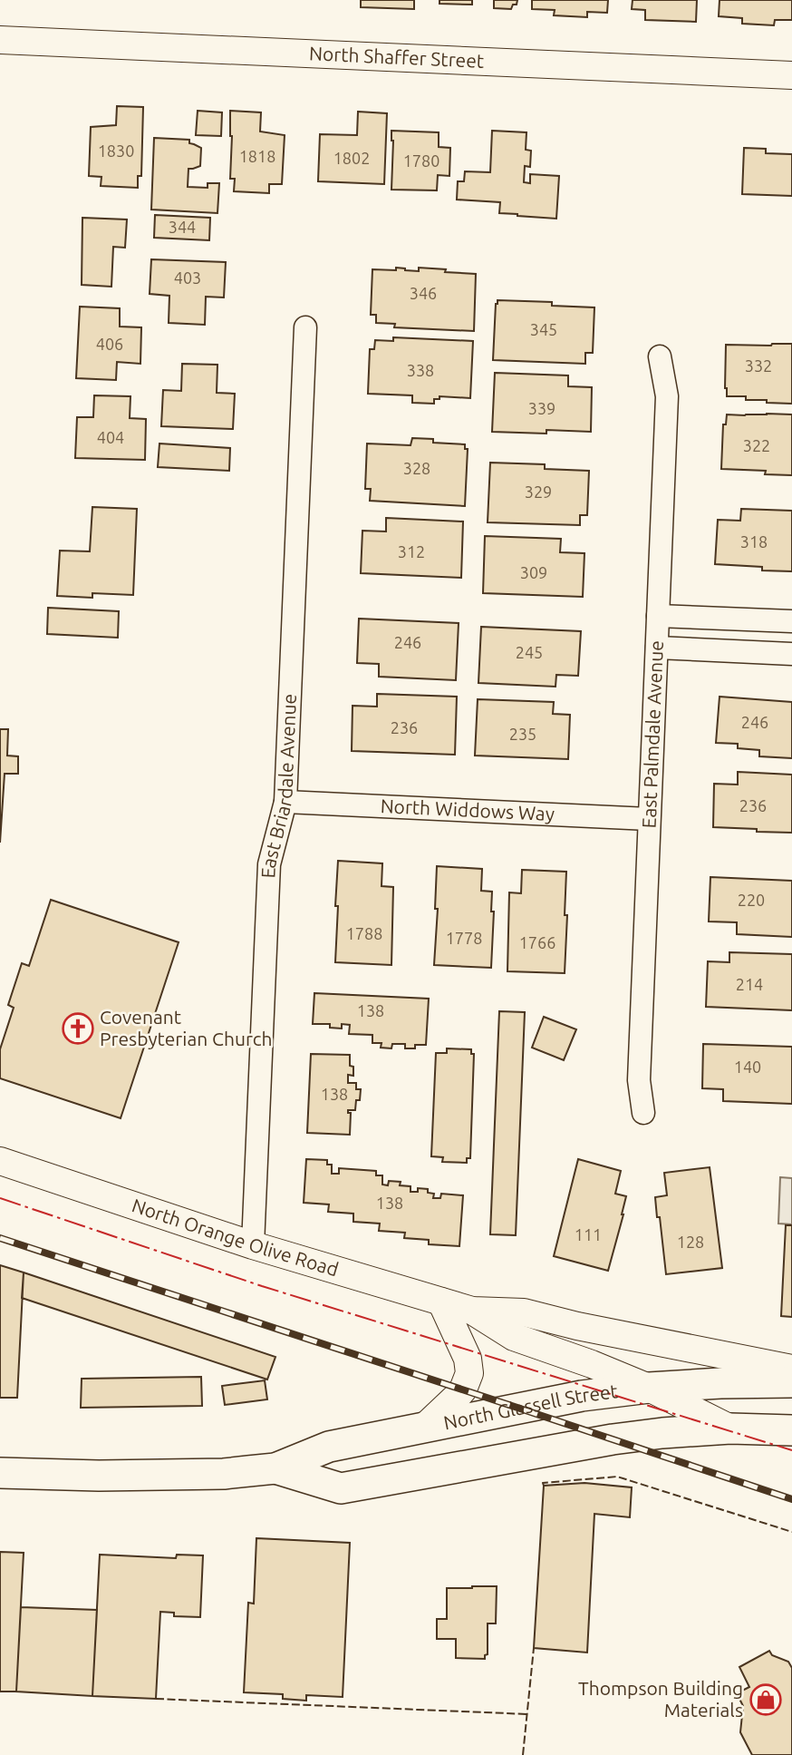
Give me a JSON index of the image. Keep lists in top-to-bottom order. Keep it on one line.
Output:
{"streets":{"main road":["North Glassell Street"],"street":["North Shaffer Street","East Palmdale Avenue","East Briardale Avenue","North Widdows Way","North Orange Olive Road"]},"crossings":[["East Palmdale Avenue","North Widdows Way"],["East Briardale Avenue","North Widdows Way"],["East Briardale Avenue","North Orange Olive Road"],["North Orange Olive Road","North Glassell Street"]],"places":{"church":["Covenant Presbyterian Church"],"shop":["Thompson Building Materials"]},"house_numbers":["1830","1818","1802","1780","344","403","346","345","406","332","338","339","404","322","328","329","318","312","309","246","245","246","236","235","236","220","1788","1778","1766","214","138","140","138","138","111","128"]}
